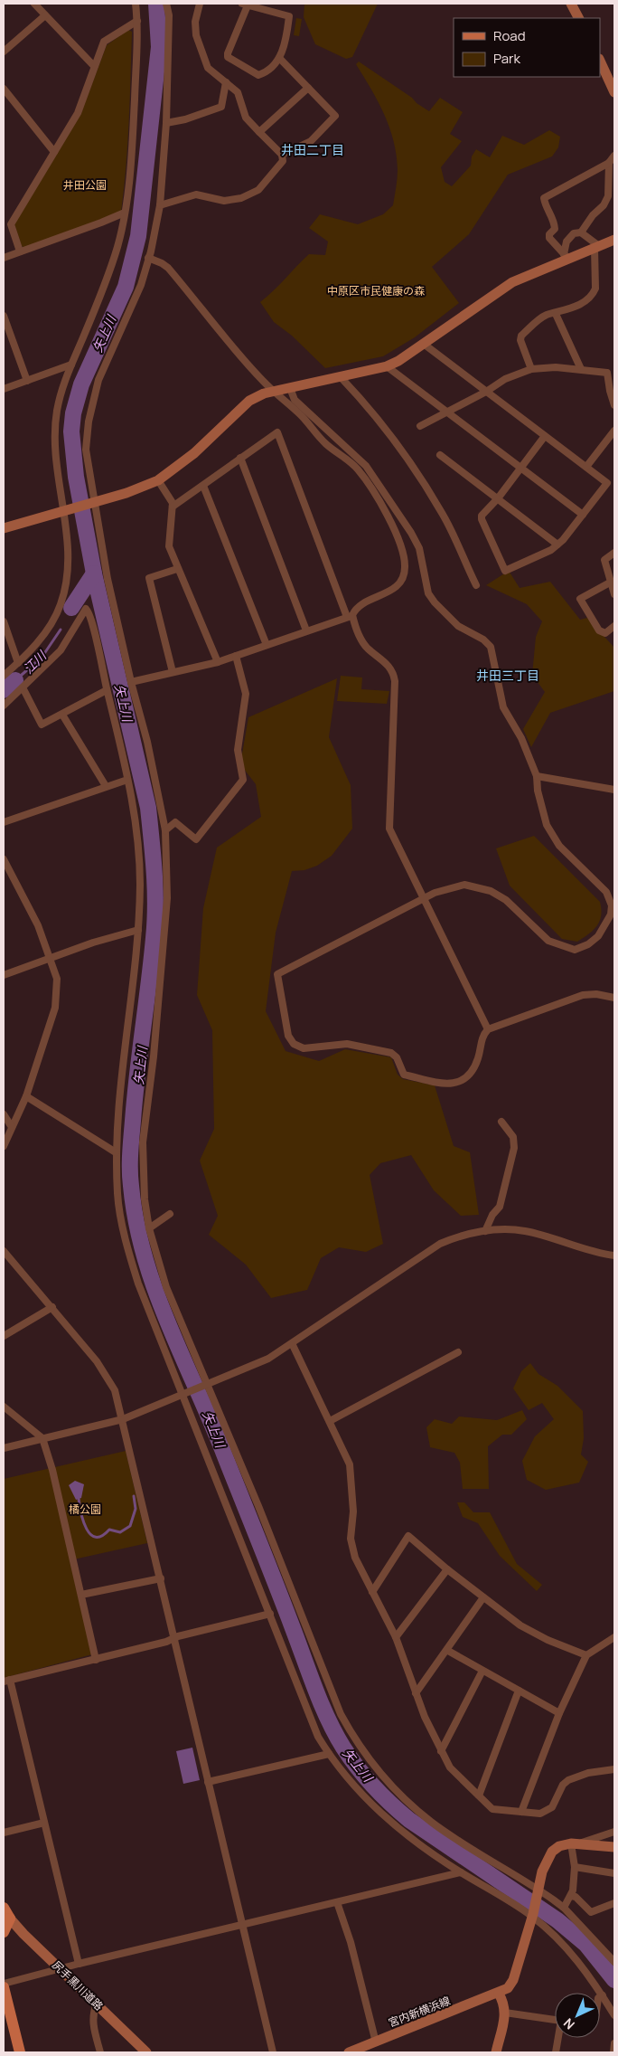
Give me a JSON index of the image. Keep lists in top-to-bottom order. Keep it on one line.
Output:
{"streets":{"main road":["尻手黒川道路"],"street":["宮内新横浜線"]},"districts":["井田二丁目","井田三丁目"],"water":["矢上川","江川"],"parks":["井田公園","中原区市民健康の森","橘公園"],"legend":["Road","Park"],"north":"bottom left"}
